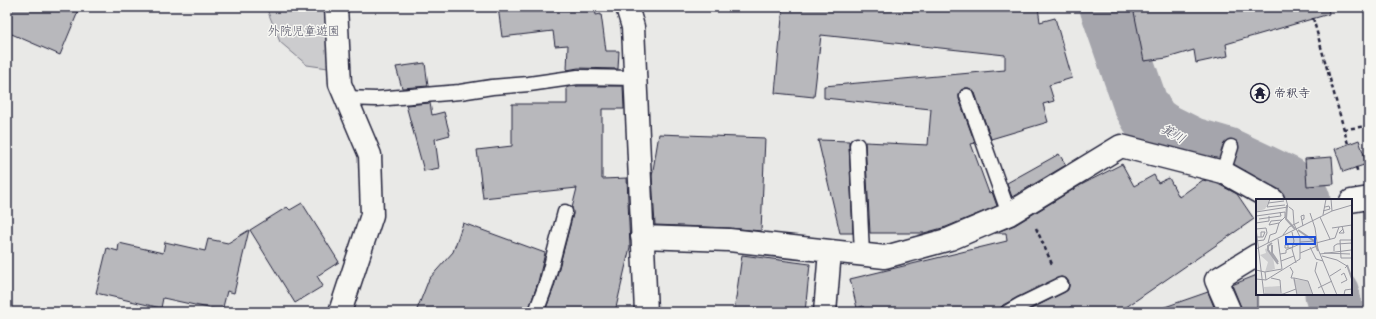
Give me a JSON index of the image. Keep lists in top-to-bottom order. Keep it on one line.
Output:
{"water":["箕川"],"parks":["外院児童遊園"],"places":{"temple":["帝釈寺"]}}
